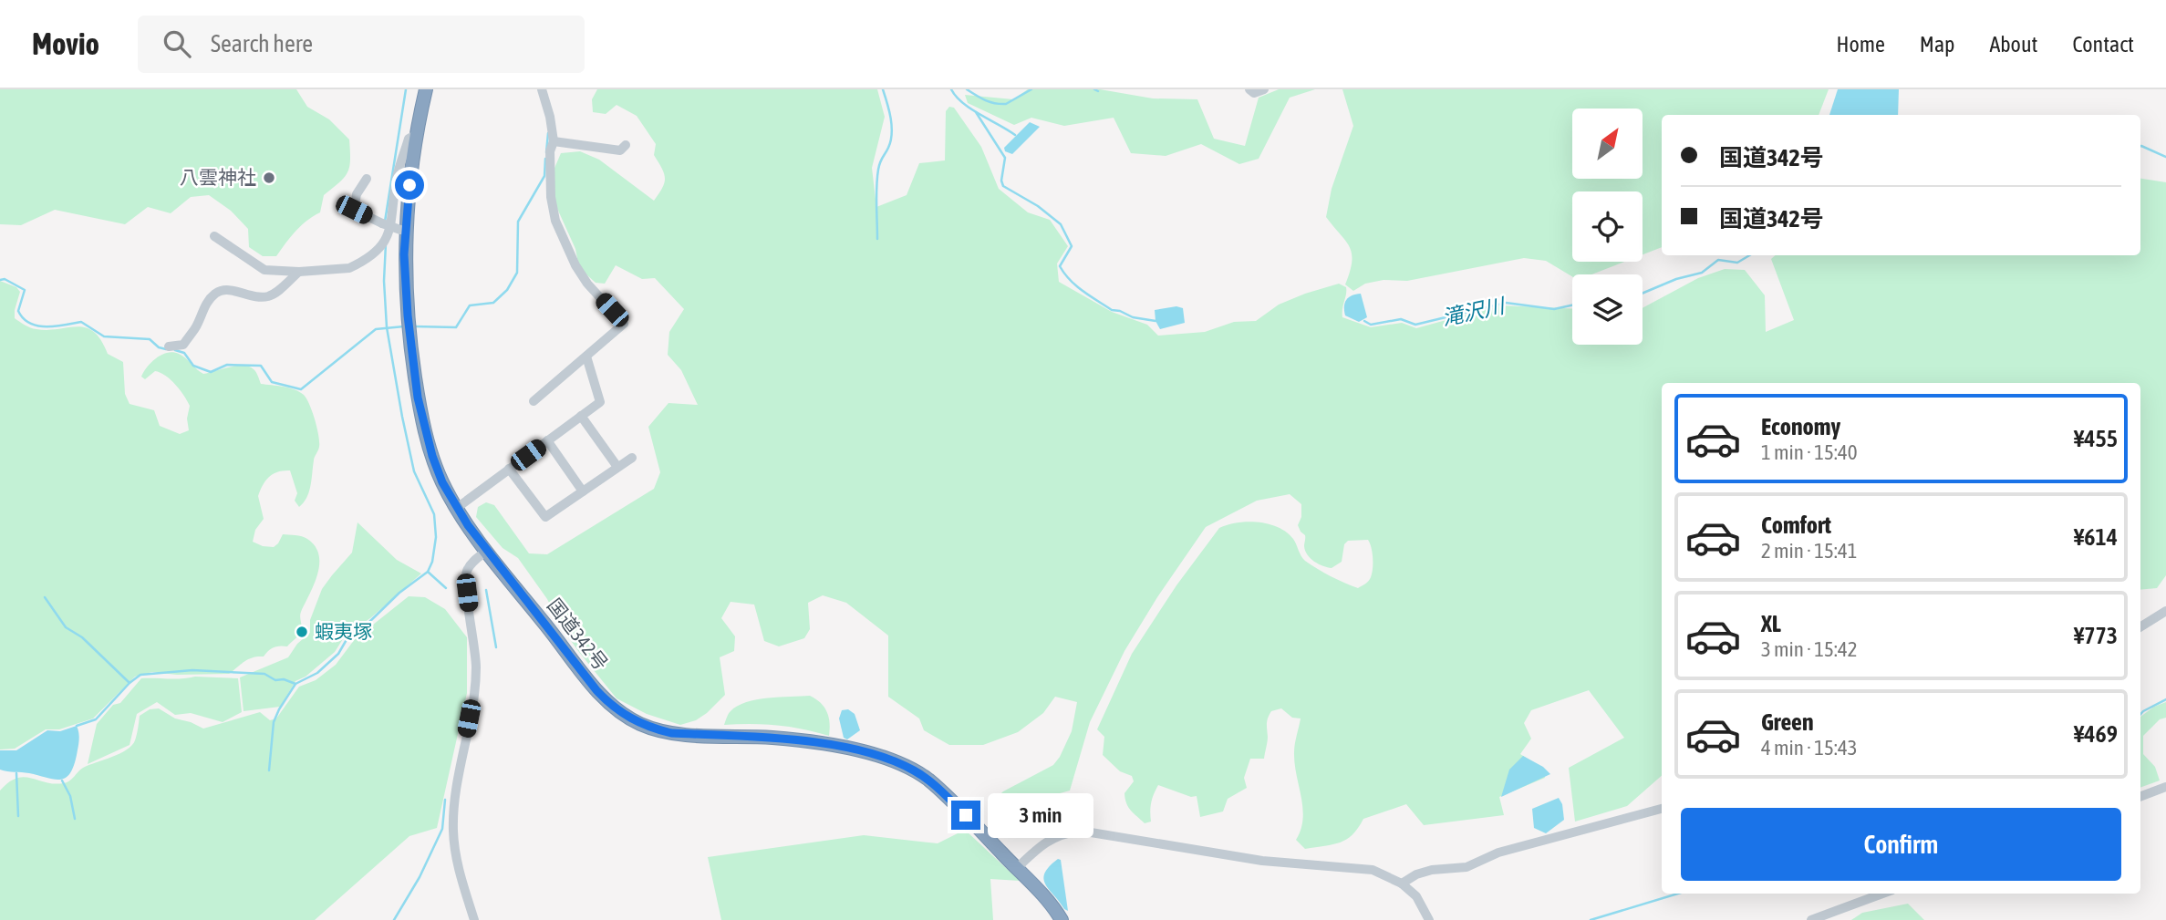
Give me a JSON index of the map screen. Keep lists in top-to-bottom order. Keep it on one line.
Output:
{"streets":{"highway":["国道342号"]},"water":["滝沢川"],"places":["八雲神社","蝦夷塚"],"north":"top right","page":{"header":"Movio","search":"Search here","nav":["Home","Map","About","Contact"],"banner":["国道342号","国道342号"],"list":[{"name":"Economy","note":"1 min · 15:40","value":"¥455"},{"name":"Comfort","note":"2 min · 15:41","value":"¥614"},{"name":"XL","note":"3 min · 15:42","value":"¥773"},{"name":"Green","note":"4 min · 15:43","value":"¥469"}],"bubble":"3 min","buttons":"Confirm"}}
